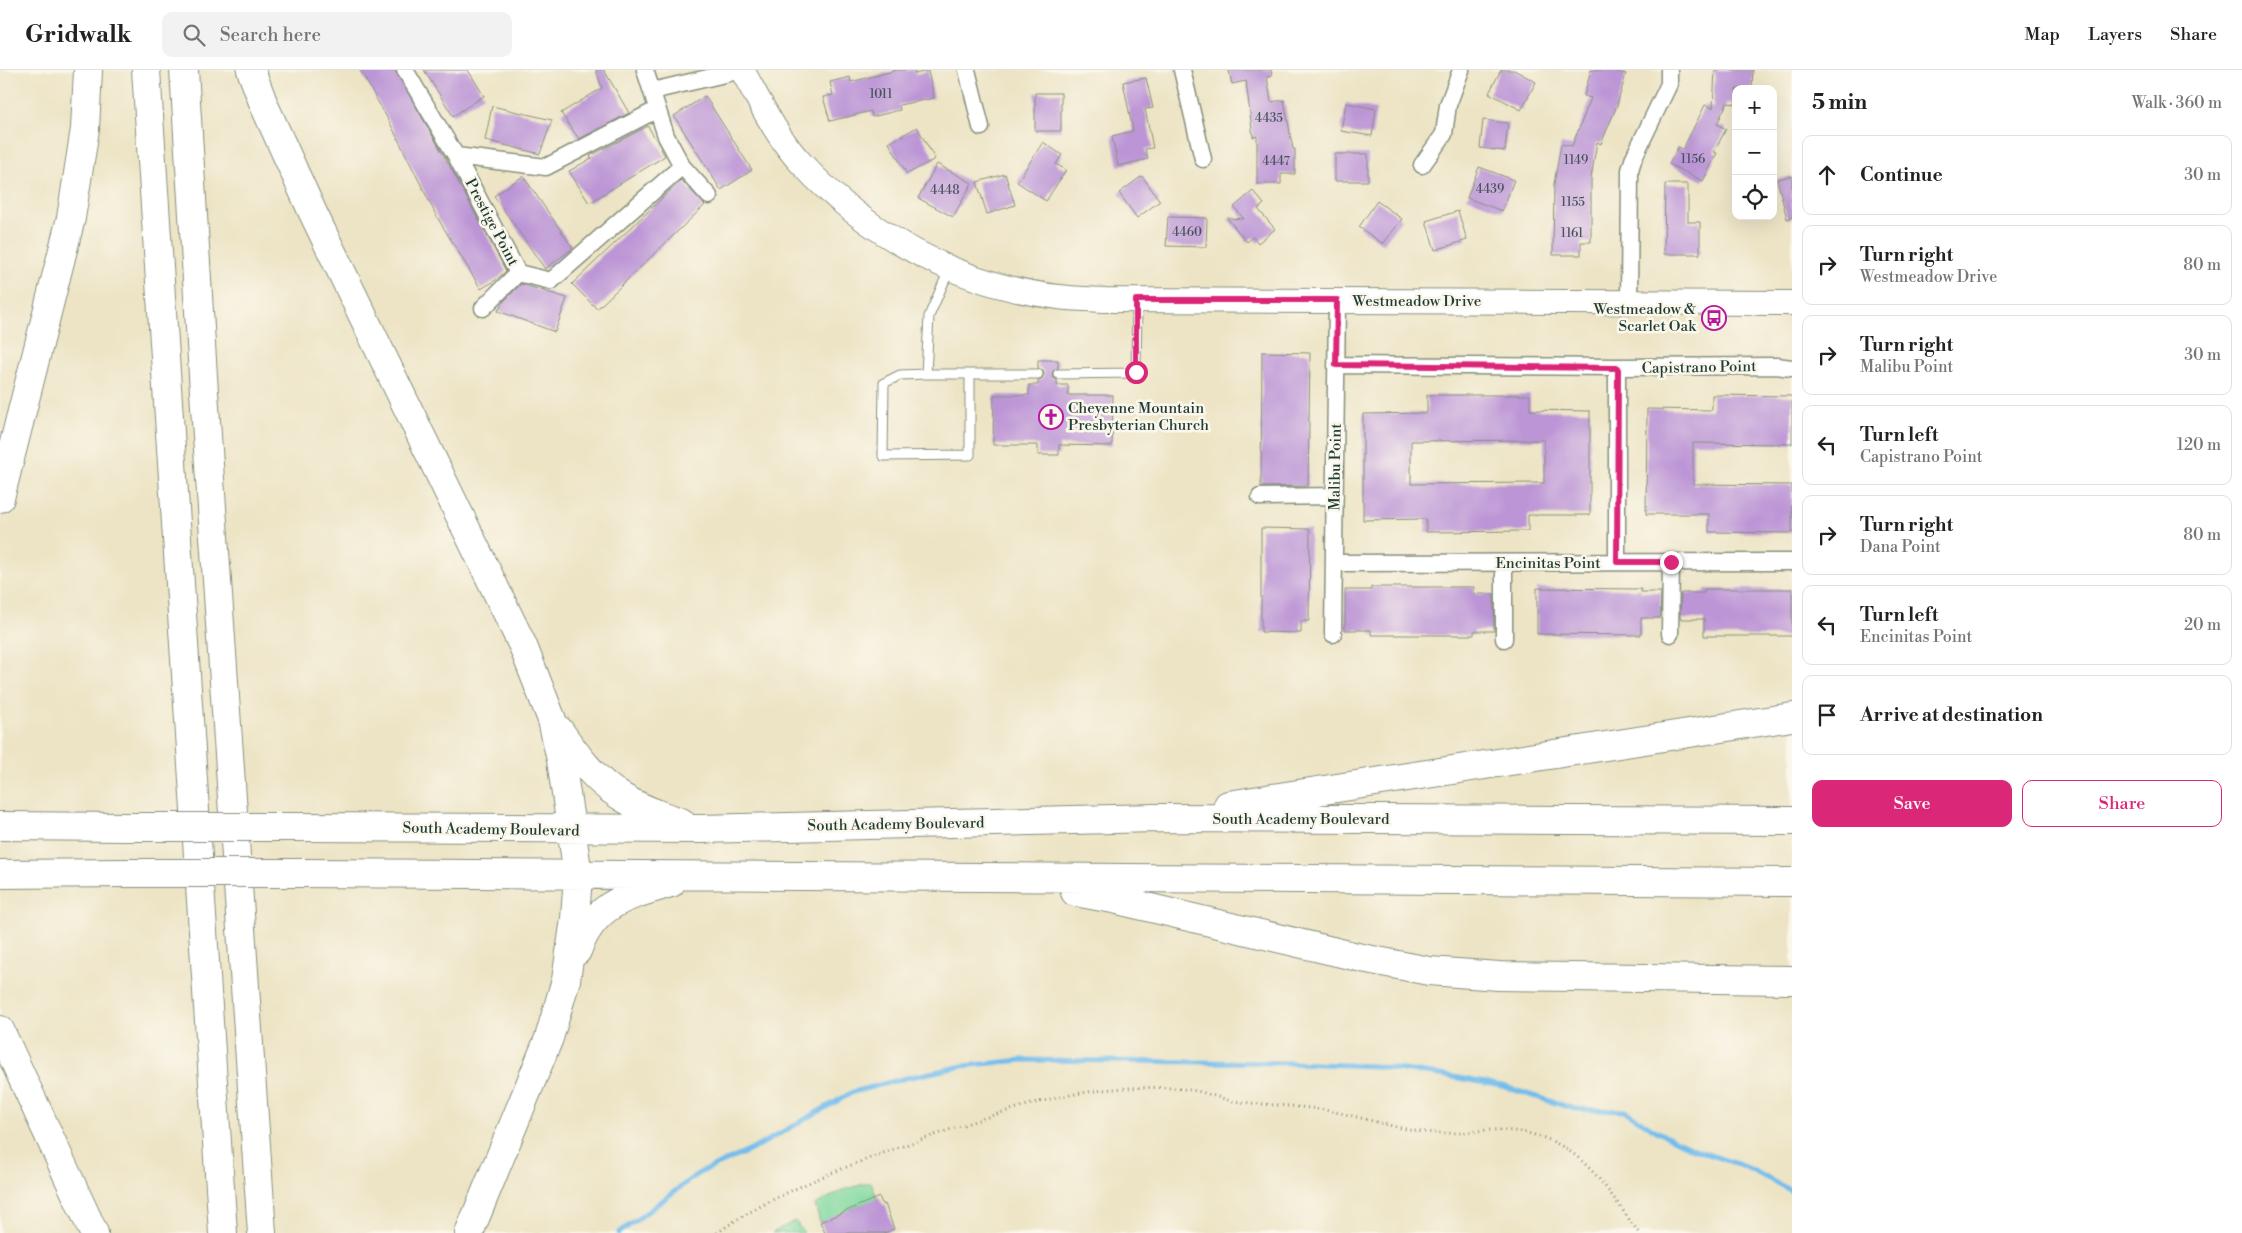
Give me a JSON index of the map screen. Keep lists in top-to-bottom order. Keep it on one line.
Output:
{"streets":{"highway":["South Academy Boulevard"],"street":["Prestige Point","Westmeadow Drive","Capistrano Point","Malibu Point","Encinitas Point"]},"crossings":[["Westmeadow Drive","Malibu Point"],["Capistrano Point","Malibu Point"],["Malibu Point","Encinitas Point"]],"places":{"bus stop":["Westmeadow & Scarlet Oak"],"church":["Cheyenne Mountain Presbyterian Church"]},"house_numbers":["1011","4435","1156","1149","4447","4439","4448","1155","4460","1161"],"page":{"header":"Gridwalk","search":"Search here","nav":["Map","Layers","Share"],"heading":["5 min","Walk · 360 m"],"map_buttons":["+","−"],"list":[["Continue","30 m"],["Turn right","Westmeadow Drive","80 m"],["Turn right","Malibu Point","30 m"],["Turn left","Capistrano Point","120 m"],["Turn right","Dana Point","80 m"],["Turn left","Encinitas Point","20 m"],"Arrive at destination"],"buttons":["Save","Share"]}}
